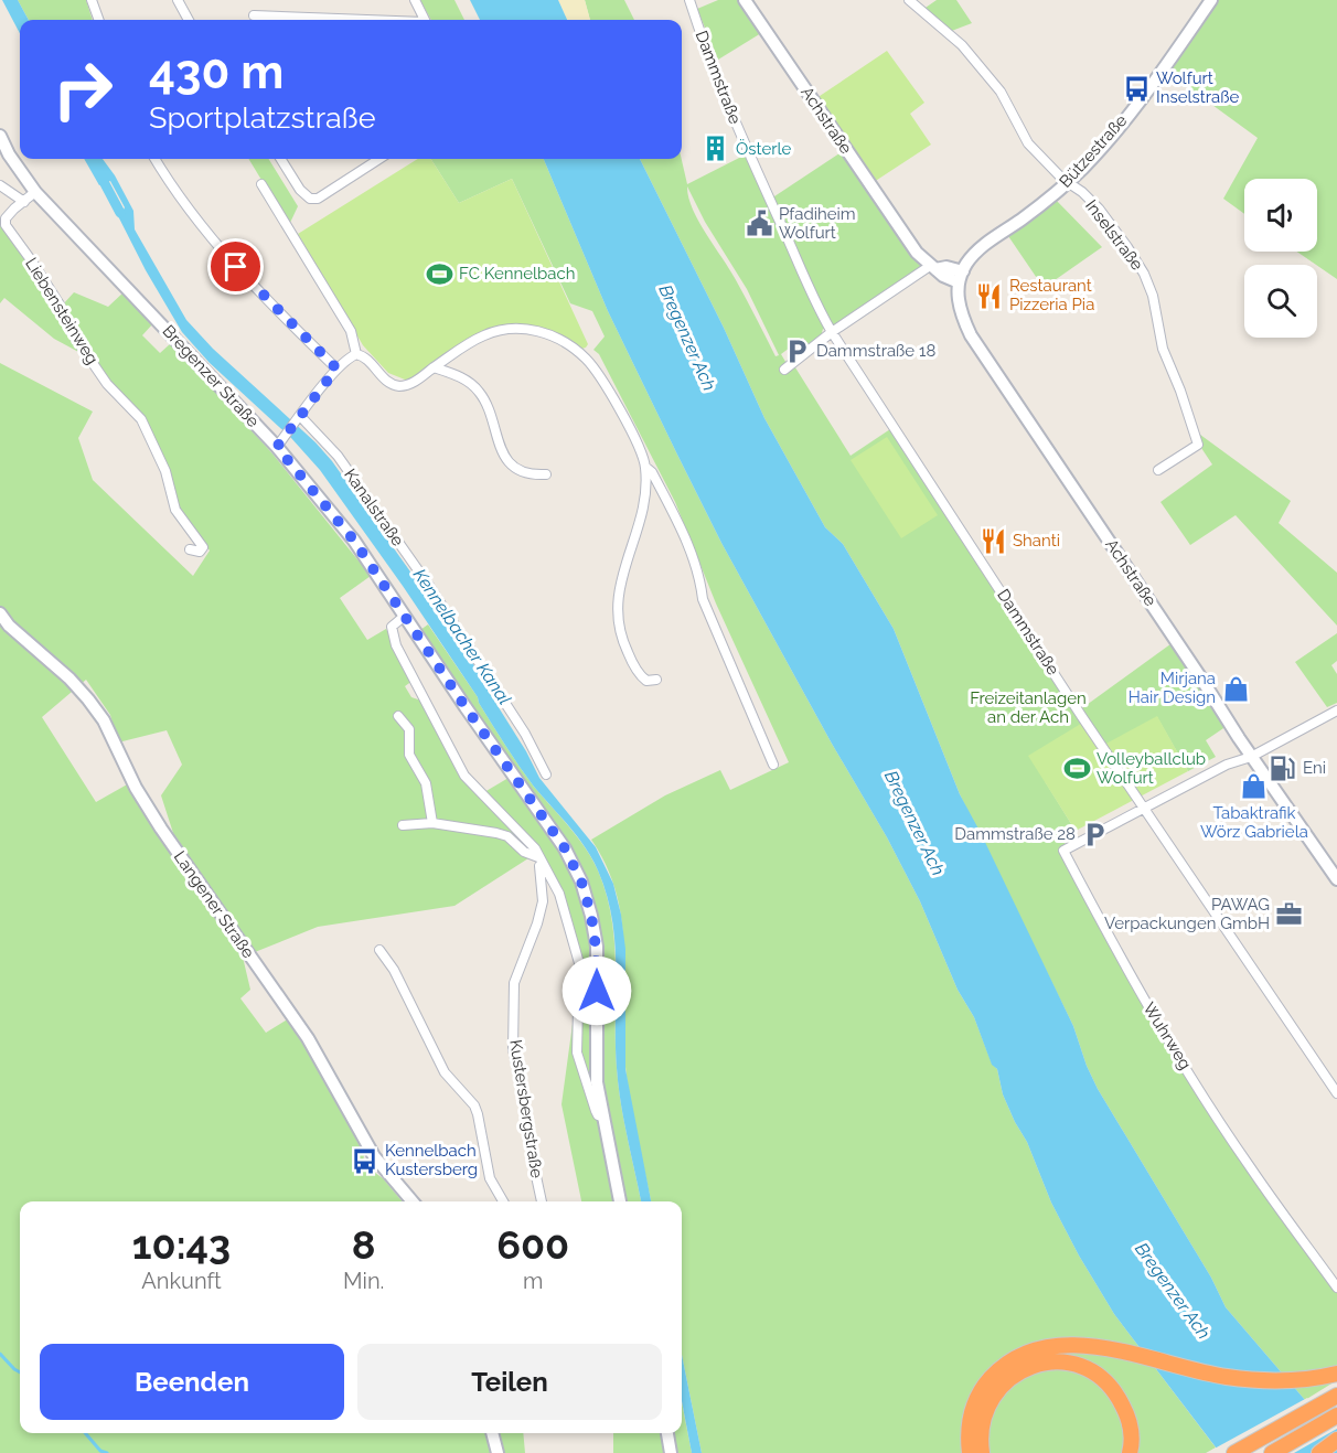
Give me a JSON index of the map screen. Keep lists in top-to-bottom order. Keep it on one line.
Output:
{"streets":{"main road":["Achstraße","Bützestraße","Bregenzer Straße","Langener Straße"],"street":["Dammstraße","Inselstraße","Liebensteinweg","Kanalstraße","Wuhrweg","Kustersbergstraße"]},"crossings":[["Dammstraße","Wuhrweg"],["Achstraße","Bützestraße"],["Bützestraße","Inselstraße"],["Liebensteinweg","Bregenzer Straße"]],"water":["Bregenzer Ach","Kennelbacher Kanal"],"parks":["Freizeitanlagen an der Ach"],"places":{"bus stop":["Wolfurt Inselstraße","Kennelbach Kustersberg"],"building":["Österle"],"public building":["Pfadiheim Wolfurt"],"sports":["FC Kennelbach","Volleyballclub Wolfurt"],"restaurant":["Restaurant Pizzeria Pia","Shanti"],"parking":["Dammstraße 18","Dammstraße 28"],"shop":["Mirjana Hair Design","Tabaktrafik Wörz Gabriela"],"fuel station":["Eni"],"office":["PAWAG Verpackungen GmbH"]},"page":{"turn":["430 m","Sportplatzstraße"],"eta":["10:43","Ankunft","8","Min.","600","m"],"buttons":["Beenden","Teilen"]}}
